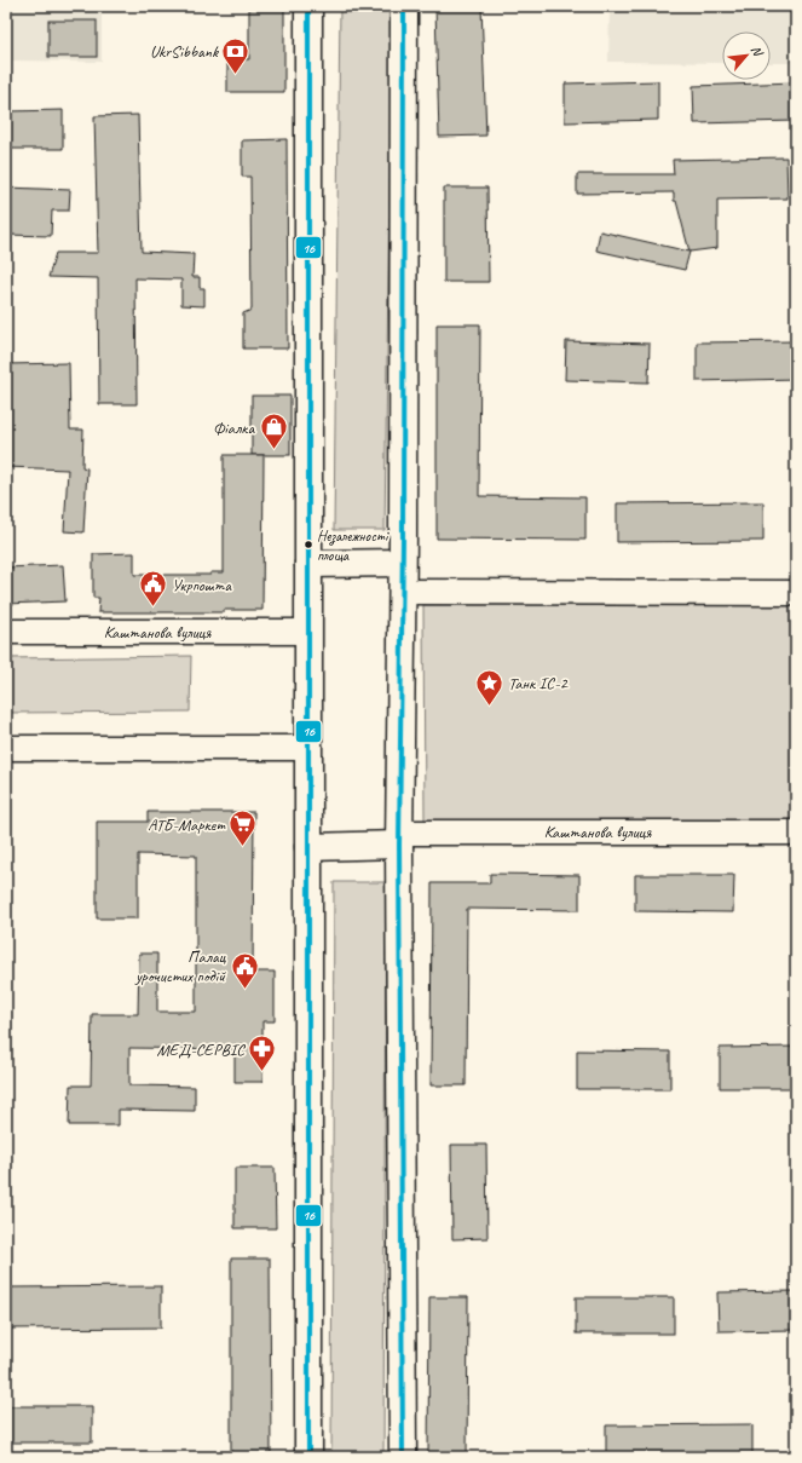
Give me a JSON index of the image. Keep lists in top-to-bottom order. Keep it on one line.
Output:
{"streets":{"street":["Каштанова вулиця"]},"places":{"bank":["UkrSibbank"],"shop":["Фіалка"],"other":["Незалежності площа"],"public building":["Укрпошта","Палац урочистих подій"],"place":["Танк ІС-2"],"supermarket":["АТБ-Маркет"],"pharmacy":["МЕД-СЕРВІС"]},"lines":["transit line 16"],"north":"top right"}
